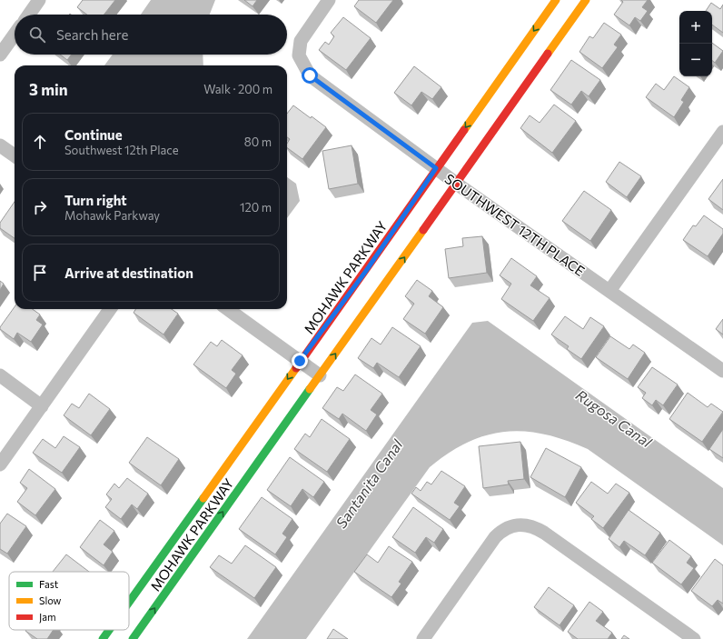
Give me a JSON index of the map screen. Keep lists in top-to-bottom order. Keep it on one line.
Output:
{"streets":{"street":["SOUTHWEST 12TH PLACE","MOHAWK PARKWAY"]},"crossings":[["SOUTHWEST 12TH PLACE","MOHAWK PARKWAY"]],"water":["Rugosa Canal","Santanita Canal"],"legend":["Fast","Slow","Jam"],"page":{"map_buttons":["+","−"],"search":"Search here","heading":["3 min","Walk · 200 m"],"list":[["Continue","Southwest 12th Place","80 m"],["Turn right","Mohawk Parkway","120 m"],"Arrive at destination"]}}
